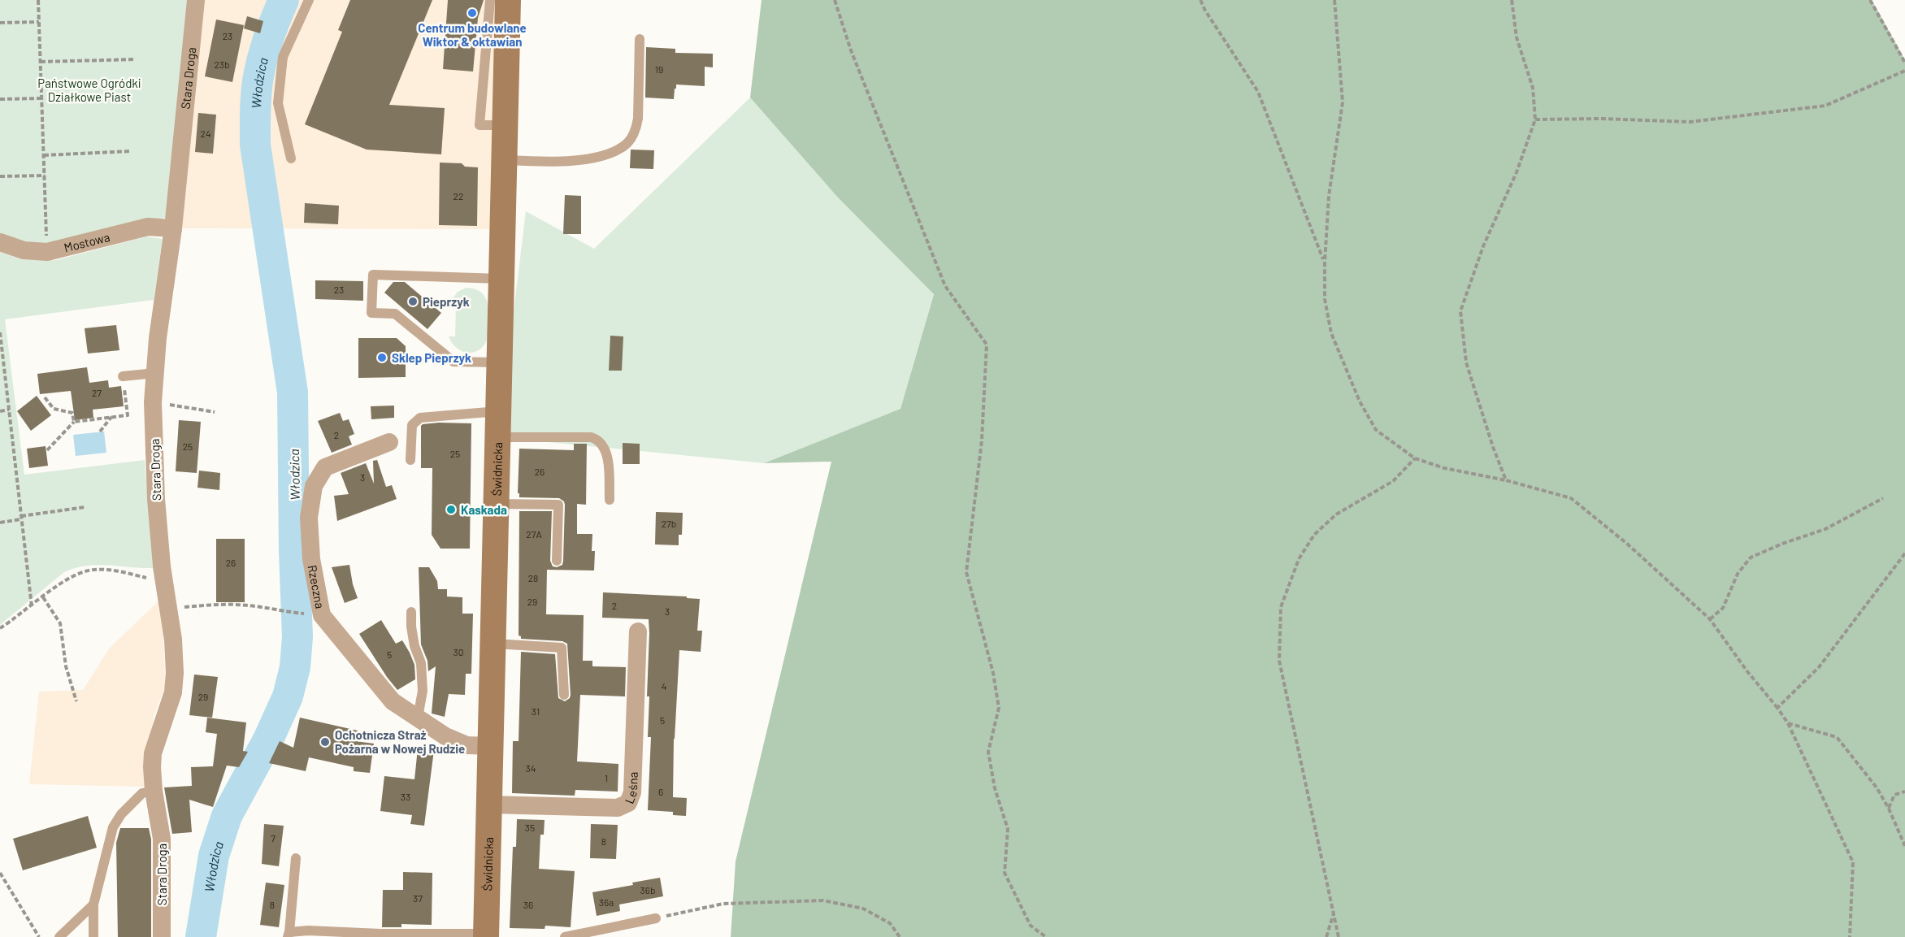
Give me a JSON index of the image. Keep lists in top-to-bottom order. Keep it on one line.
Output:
{"streets":{"street":["Stara Droga","Mostowa","Świdnicka","Rzeczna","Leśna"]},"crossings":[["Stara Droga","Mostowa"],["Świdnicka","Rzeczna"],["Świdnicka","Leśna"]],"water":["Włodzica"],"parks":["Państwowe Ogródki Działkowe Piast"],"places":["Centrum budowlane Wiktor & oktawian","Pieprzyk","Sklep Pieprzyk","Kaskada","Ochotnicza Straż Pożarna w Nowej Rudzie"],"house_numbers":["23","23b","19","24","22","23","27","2","25","25","26","3","27b","27A","26","28","29","2","3","30","5","4","29","31","5","34","1","6","33","35","7","8","36b","37","36a","8","36"]}
